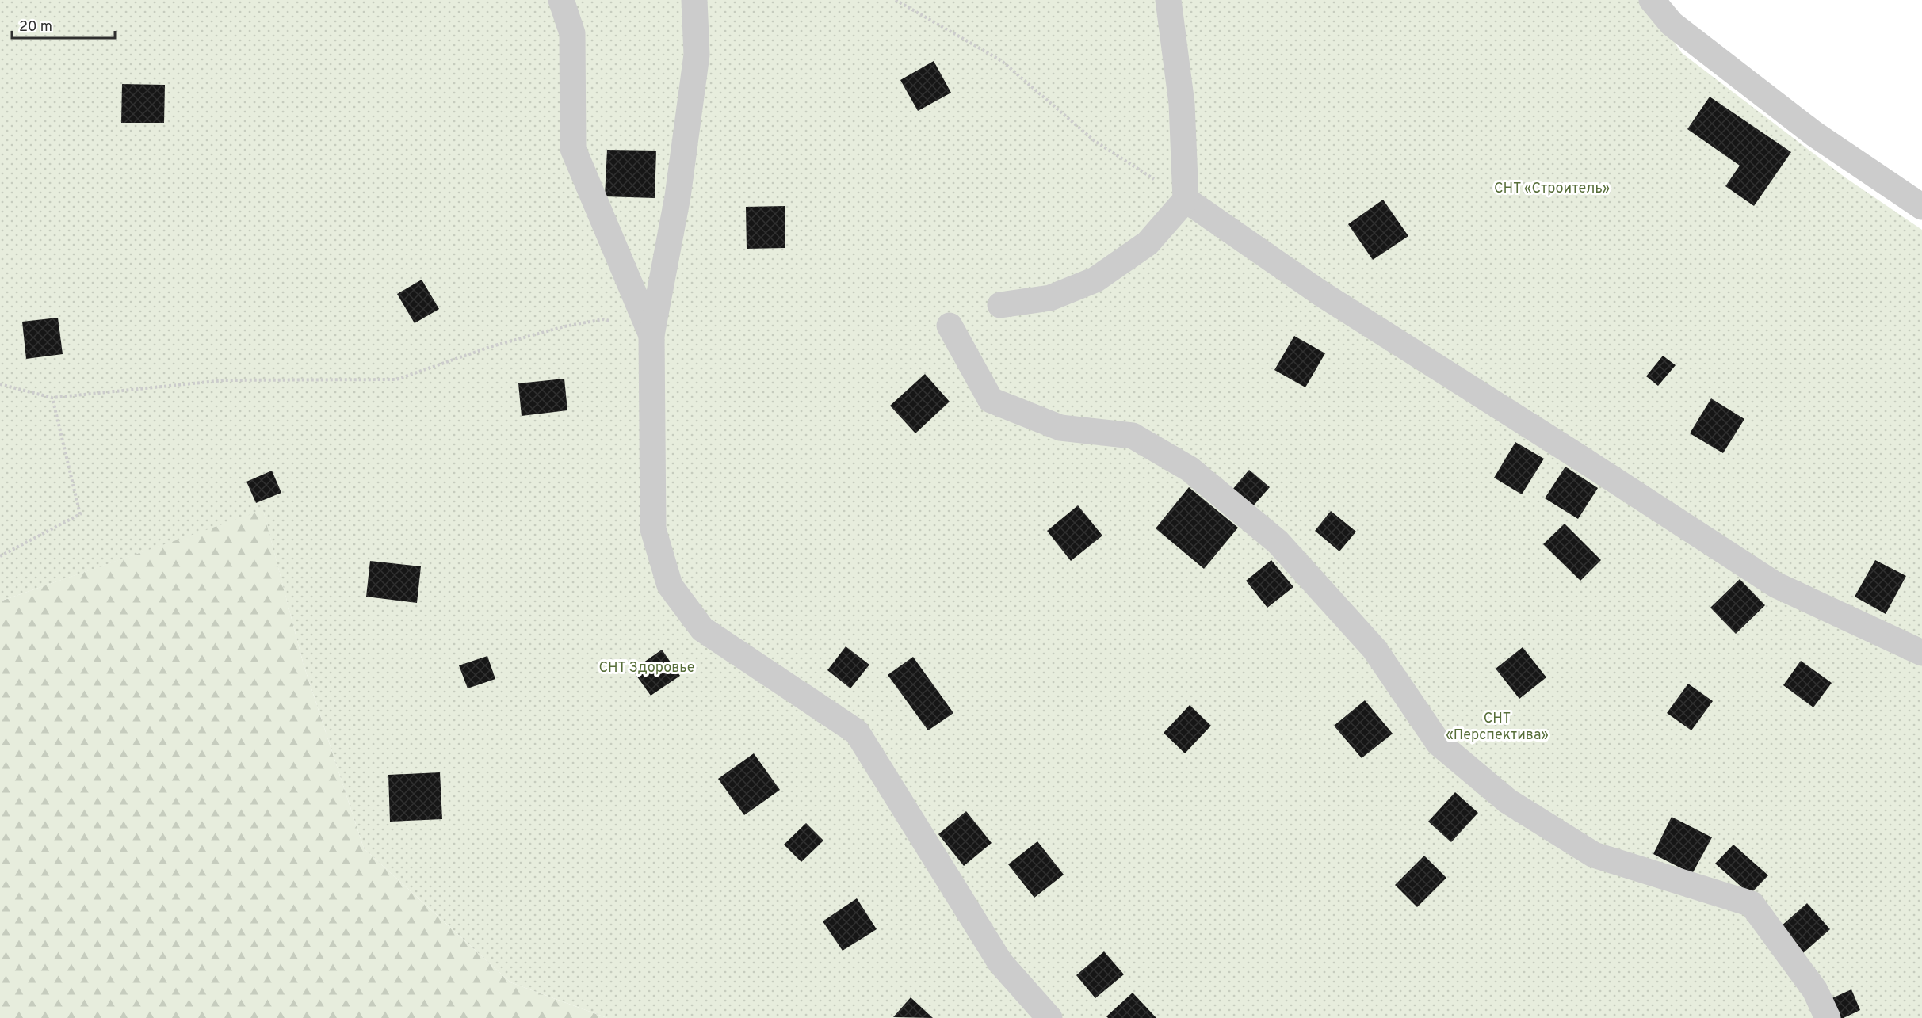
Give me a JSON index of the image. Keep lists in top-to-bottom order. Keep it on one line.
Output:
{"parks":["СНТ «Строитель»","СНТ Здоровье","СНТ «Перспектива»"],"scale_bar":"20 m"}
